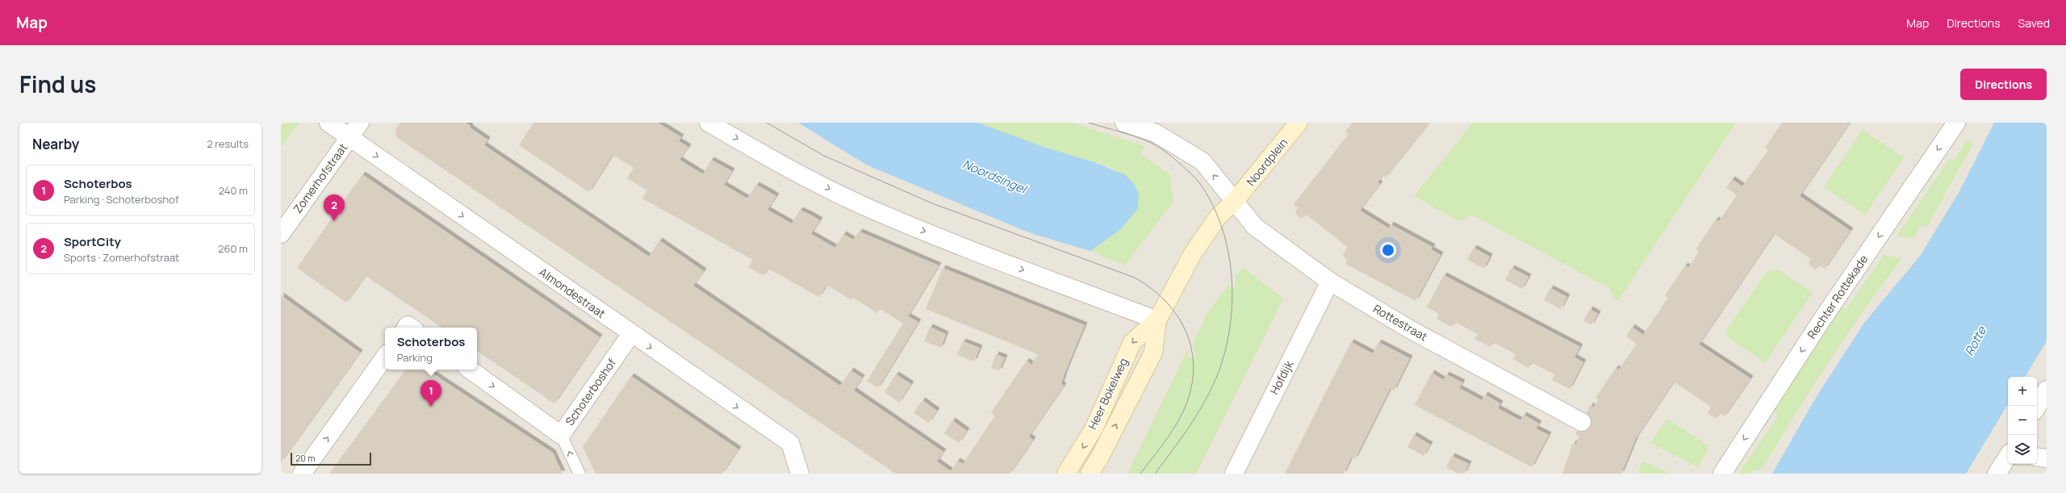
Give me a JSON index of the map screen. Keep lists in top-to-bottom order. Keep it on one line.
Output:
{"streets":{"street":["Noordplein","Zomerhofstraat","Almondestraat","Rechter Rottekade","Rottestraat","Hofdijk","Schoterboshof","Heer Bokelweg"]},"crossings":[["Noordplein","Rottestraat"],["Noordplein","Heer Bokelweg"],["Zomerhofstraat","Almondestraat"],["Almondestraat","Schoterboshof"],["Rottestraat","Hofdijk"],["Rottestraat","Heer Bokelweg"]],"one_way":["Almondestraat","Rechter Rottekade","Schoterboshof"],"water":["Noordsingel","Rotte"],"scale_bar":"20 m","page":{"header":"Map","nav":["Map","Directions","Saved"],"title":"Find us","buttons":"Directions","heading":["Nearby","2 results"],"list":[{"mark":"1","name":"Schoterbos","note":"Parking · Schoterboshof","value":"240 m"},{"mark":"2","name":"SportCity","note":"Sports · Zomerhofstraat","value":"260 m"}],"pins":["2","1"],"popup":["Schoterbos","Parking"],"map_buttons":["+","−"],"scale":"20 m"}}
